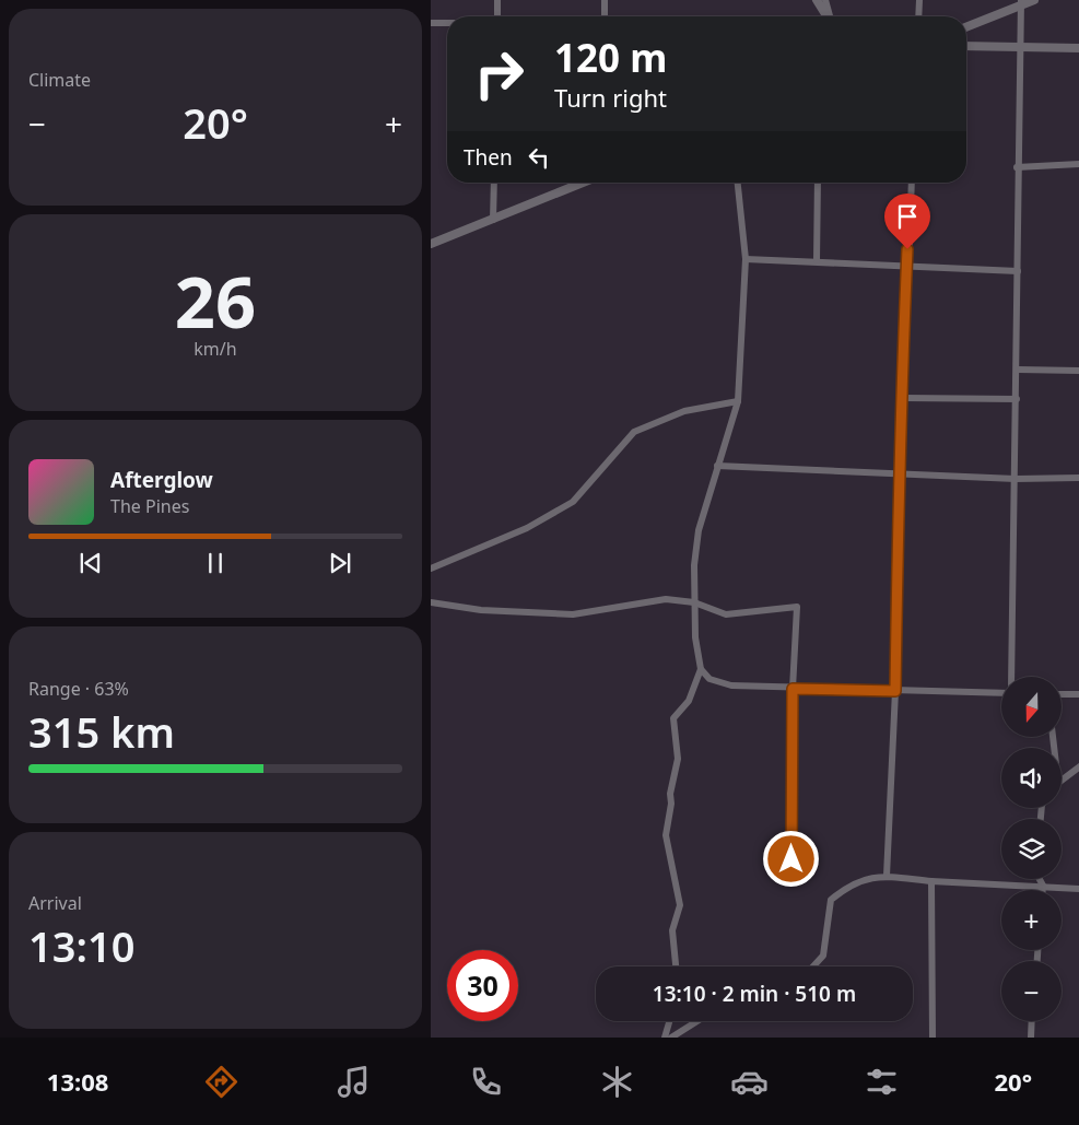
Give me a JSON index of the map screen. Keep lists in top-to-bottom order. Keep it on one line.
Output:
{"north":"bottom","page":{"tile":["Climate",["26","km/h"],["Range · 63%","315 km"],["Arrival","13:10"]],"turn":["120 m","Turn right"],"heat":["−","20°","+"],"then":"Then","song":["Afterglow","The Pines"],"map_buttons":["+","−"],"limit":"30","trip":"13:10 · 2 min · 510 m","tabs":["13:08","20°"]}}
